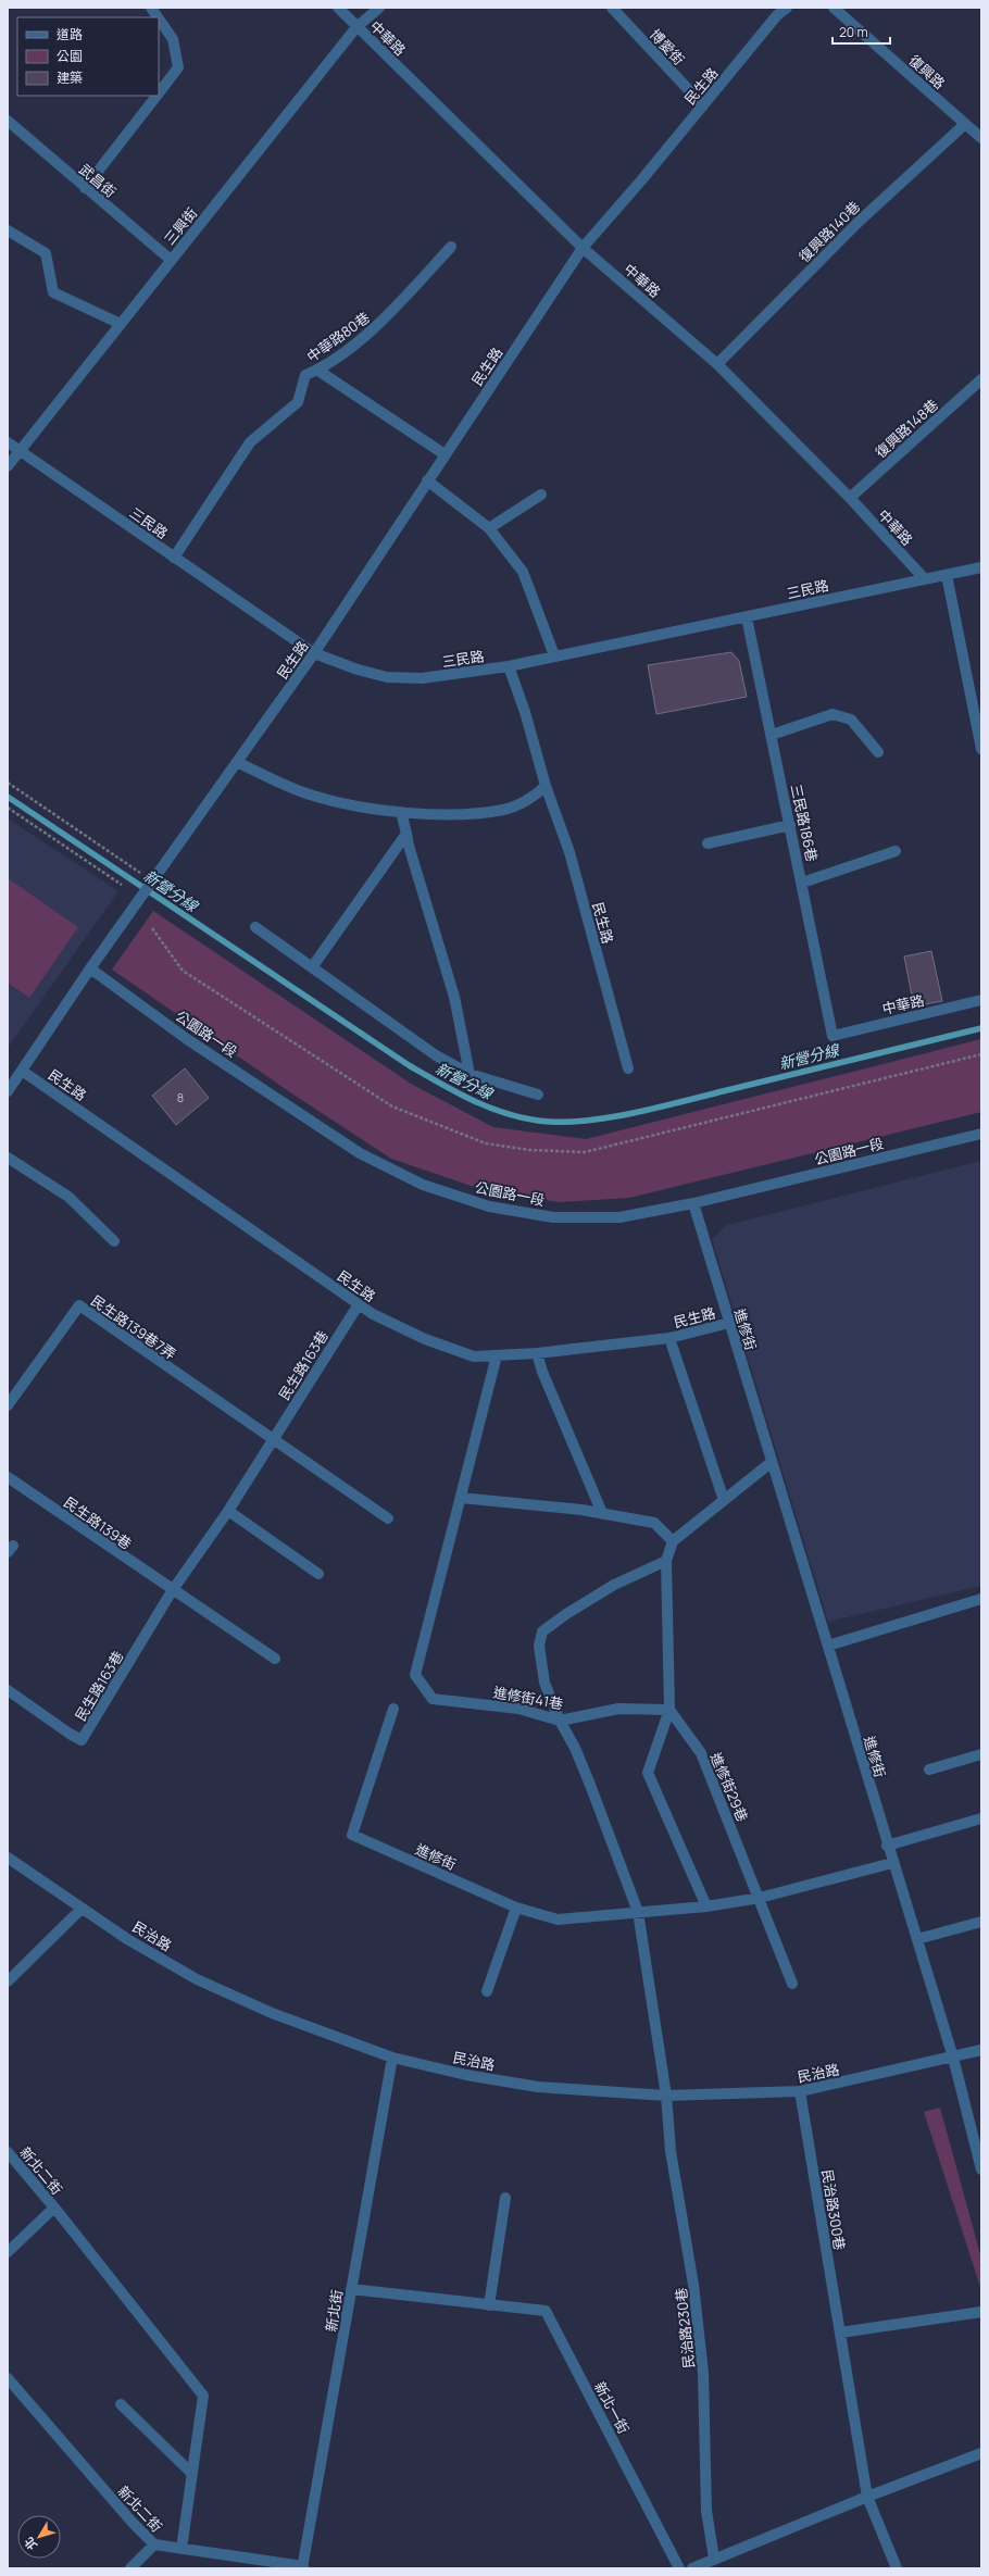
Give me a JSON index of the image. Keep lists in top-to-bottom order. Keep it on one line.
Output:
{"streets":{"street":["中華路","博愛街","復興路","民生路","武昌街","三興街","復興路140巷","中華路80巷","復興路148巷","三民路","三民路186巷","公園路一段","民生路139巷7弄","進修街","民生路163巷","民生路139巷","進修街41巷","進修街29巷","民治路","新北二街","民治路300巷","新北街","民治路230巷","新北一街"]},"crossings":[["中華路","民生路"],["中華路","三興街"],["中華路","復興路140巷"],["中華路","復興路148巷"],["中華路","三民路"],["中華路","三民路186巷"],["博愛街","民生路"],["復興路","復興路140巷"],["民生路","三民路"],["民生路","公園路一段"],["民生路","進修街"],["民生路","民生路163巷"],["武昌街","三興街"],["三興街","三民路"],["中華路80巷","三民路"],["三民路","三民路186巷"],["公園路一段","進修街"],["民生路139巷7弄","民生路163巷"],["進修街","民治路"],["民生路163巷","民生路139巷"],["進修街41巷","進修街29巷"],["民治路","民治路300巷"],["民治路","新北街"],["民治路","民治路230巷"],["新北二街","新北街"],["新北街","新北一街"]],"water":["新營分線"],"house_numbers":["8"],"legend":["道路","公園","建築"],"scale_bar":"20 m","north":"bottom left"}
